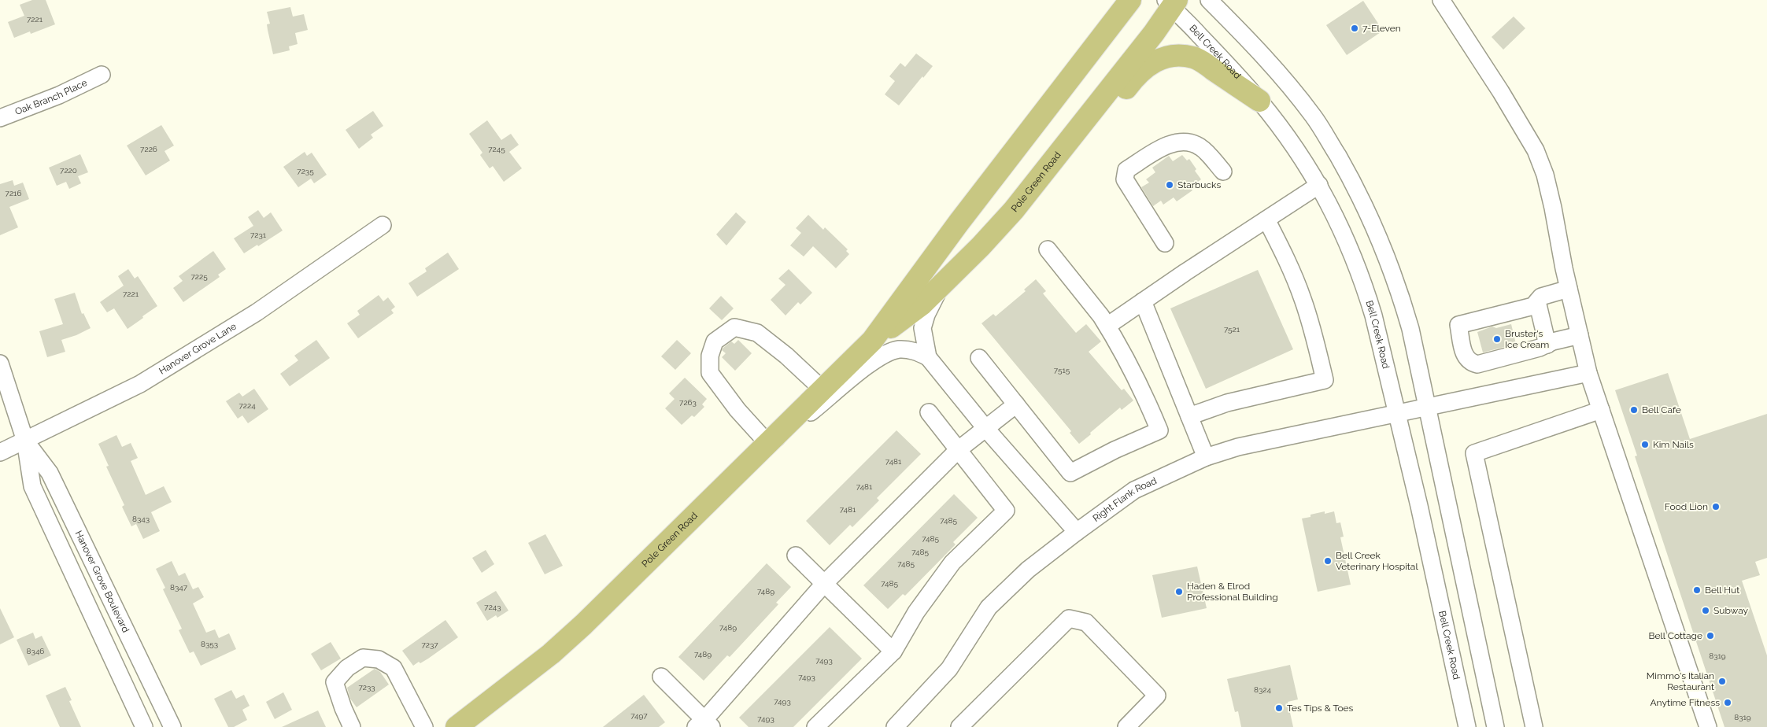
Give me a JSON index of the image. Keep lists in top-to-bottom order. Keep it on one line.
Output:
{"streets":{"main road":["Pole Green Road"],"street":["Bell Creek Road","Oak Branch Place","Hanover Grove Lane","Right Flank Road","Hanover Grove Boulevard"]},"crossings":[["Bell Creek Road","Pole Green Road"],["Bell Creek Road","Right Flank Road"],["Hanover Grove Lane","Hanover Grove Boulevard"]],"places":["7-Eleven","Starbucks","Bruster's Ice Cream","Bell Cafe","Kim Nails","Food Lion","Bell Creek Veterinary Hospital","Bell Hut","Haden & Elrod Professional Building","Subway","Bell Cottage","Mimmo's Italian Restaurant","Anytime Fitness","Tes Tips & Toes"],"house_numbers":["7221","7226","7245","7220","7235","7216","7231","7225","7221","7521","7515","7263","7224","7481","7481","7481","8343","7485","7485","7485","7485","7485","8347","7489","7243","7489","8353","7237","8346","7489","8319","7493","7493","7233","8324","7493","7497","8319","7493"]}
